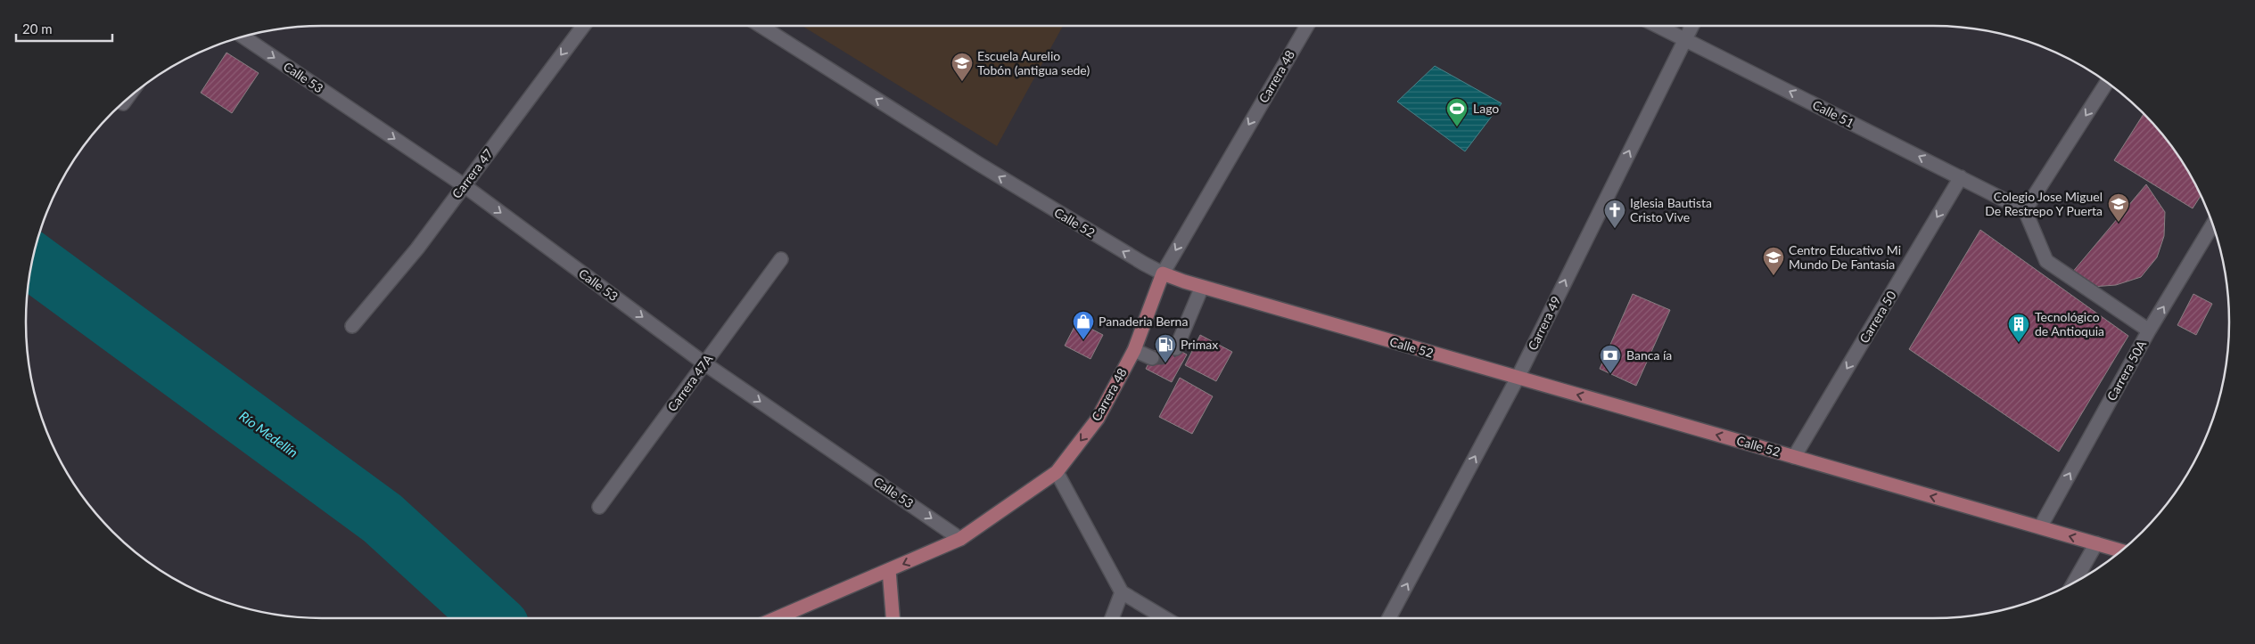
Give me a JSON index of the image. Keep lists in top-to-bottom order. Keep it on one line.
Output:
{"streets":{"main road":["Carrera 48","Calle 52"],"street":["Calle 53","Calle 51","Carrera 47","Carrera 50","Carrera 49","Carrera 50A","Carrera 47A"]},"crossings":[["Carrera 48","Calle 53"],["Carrera 48","Calle 52"],["Calle 53","Carrera 47"],["Calle 53","Carrera 47A"],["Calle 51","Carrera 50"],["Calle 51","Carrera 49"],["Calle 52","Carrera 50"],["Calle 52","Carrera 49"],["Calle 52","Carrera 50A"]],"one_way":["Carrera 48","Calle 53","Calle 51","Carrera 47","Calle 52","Carrera 50","Carrera 49","Carrera 50A"],"water":["Río Medellín"],"places":{"school or university":["Escuela Aurelio Tobón (antigua sede)","Colegio Jose Miguel De Restrepo Y Puerta","Centro Educativo Mi Mundo De Fantasia"],"sports":["Lago"],"church":["Iglesia Bautista Cristo Vive"],"shop":["Panaderia Berna"],"building":["Tecnológico de Antioquia"],"fuel station":["Primax"],"bank":["Banca ía"]},"scale_bar":"20 m"}
